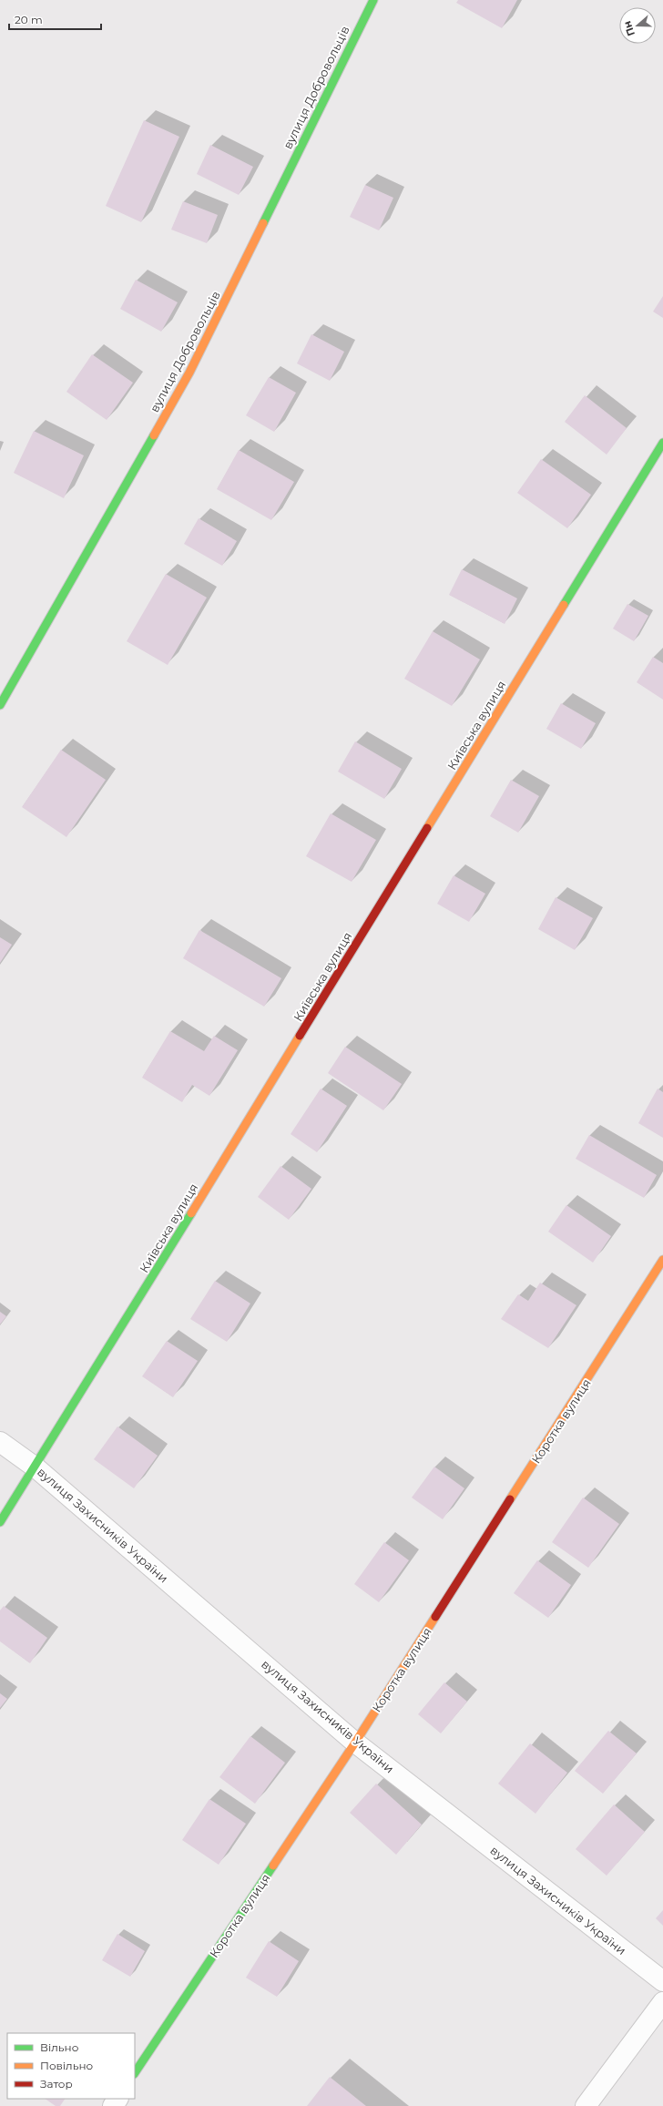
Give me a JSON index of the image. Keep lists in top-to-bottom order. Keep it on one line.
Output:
{"streets":{"street":["вулиця Добровольців","Київська вулиця","Коротка вулиця","вулиця Захисників України"]},"crossings":[["Київська вулиця","вулиця Захисників України"],["Коротка вулиця","вулиця Захисників України"]],"legend":["Вільно","Повільно","Затор"],"scale_bar":"20 m","north":"left"}
